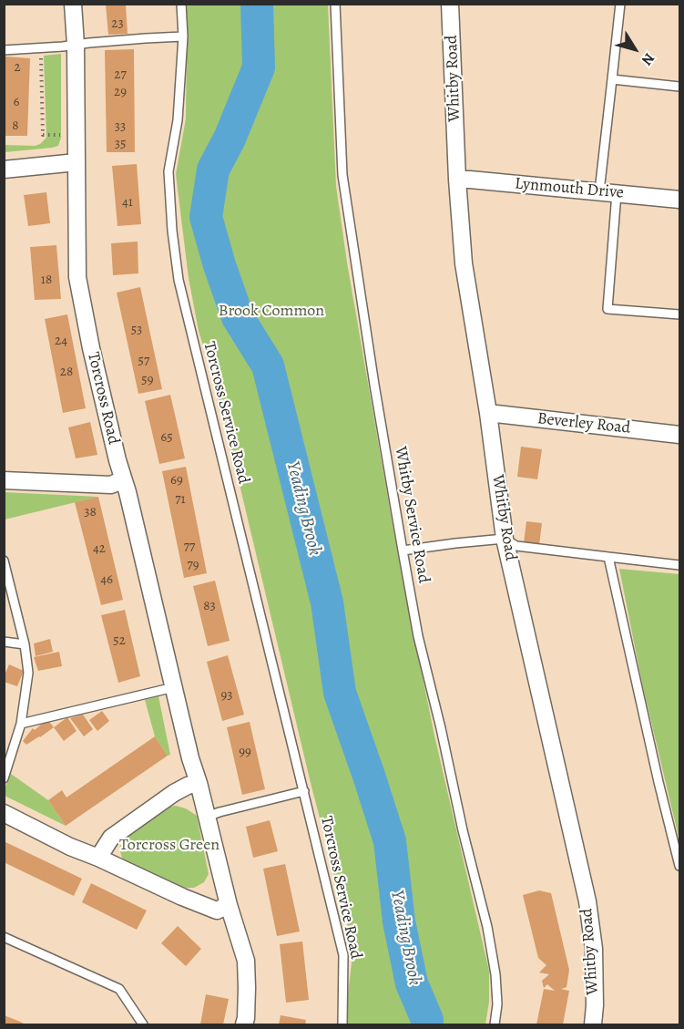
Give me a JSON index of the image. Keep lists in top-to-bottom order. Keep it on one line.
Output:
{"streets":{"street":["Whitby Road","Lynmouth Drive","Torcross Road","Beverley Road"],"lane":["Torcross Service Road","Whitby Service Road"]},"crossings":[["Whitby Road","Lynmouth Drive"],["Whitby Road","Beverley Road"]],"water":["Yeading Brook"],"parks":["Brook Common","Torcross Green"],"house_numbers":["23","2","27","29","6","8","33","35","41","18","53","24","57","28","59","65","69","71","38","77","42","79","46","83","52","93","99"],"north":"bottom right"}
